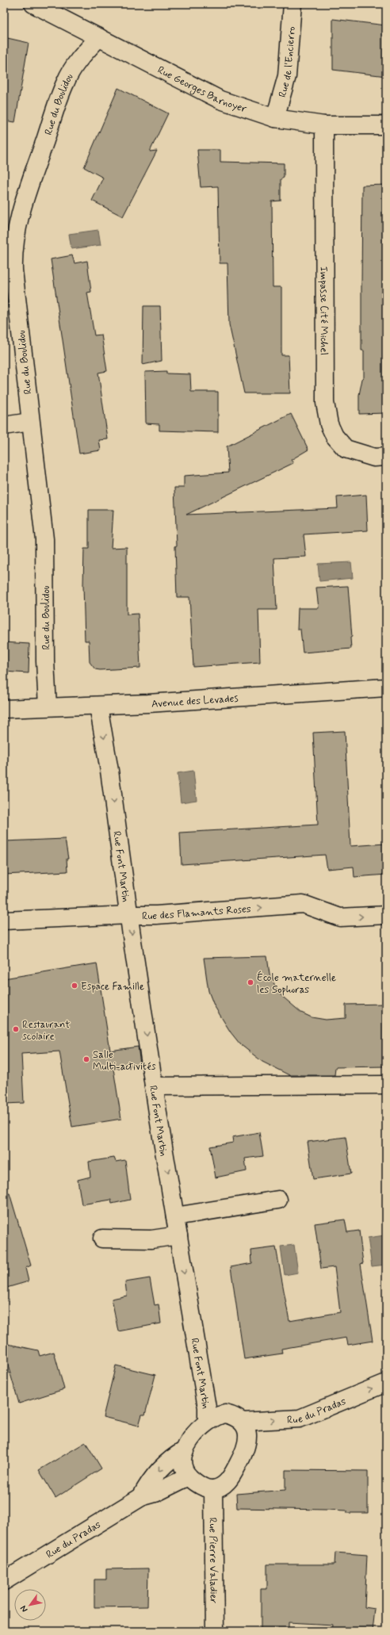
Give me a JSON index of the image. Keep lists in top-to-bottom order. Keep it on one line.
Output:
{"streets":{"street":["Rue de l'Encierro","Rue Georges Barnoyer","Rue du Boulidou","Impasse Cité Michel","Avenue des Levades","Rue Font Martin","Rue des Flamants Roses","Rue du Pradas","Rue Pierre Valadier"]},"crossings":[["Rue de l'Encierro","Rue Georges Barnoyer"],["Rue Georges Barnoyer","Rue du Boulidou"],["Rue Georges Barnoyer","Impasse Cité Michel"],["Rue du Boulidou","Avenue des Levades"],["Avenue des Levades","Rue Font Martin"],["Rue Font Martin","Rue des Flamants Roses"],["Rue Font Martin","Rue du Pradas"],["Rue Font Martin","Rue Pierre Valadier"],["Rue du Pradas","Rue Pierre Valadier"]],"one_way":["Rue Font Martin","Rue des Flamants Roses"],"places":["École maternelle les Sophoras","Espace Famille","Restaurant scolaire","Salle Multi-activités"],"north":"bottom left"}
